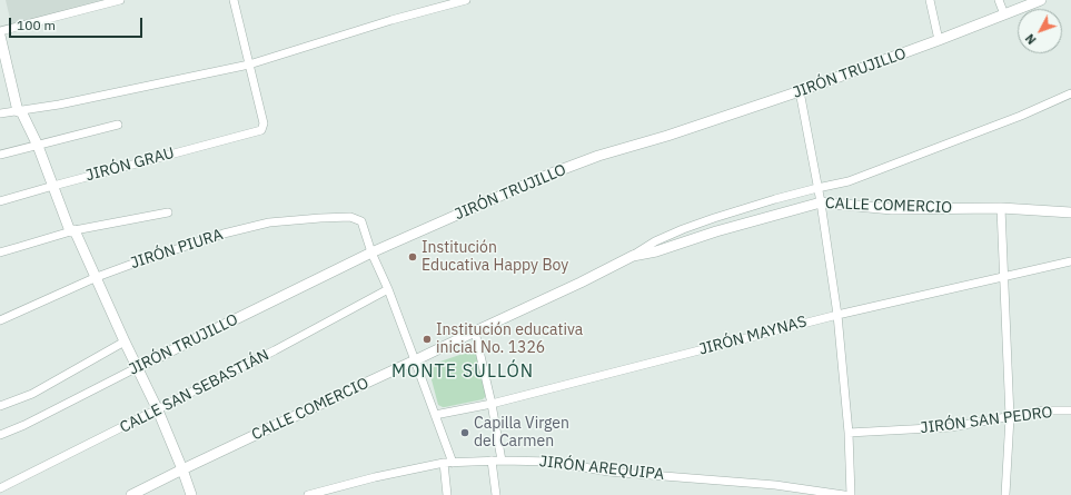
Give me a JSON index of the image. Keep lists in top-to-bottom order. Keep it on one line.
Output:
{"streets":{"street":["JIRÓN TRUJILLO","JIRÓN GRAU","CALLE COMERCIO","JIRÓN PIURA","JIRÓN MAYNAS","CALLE SAN SEBASTIÁN","JIRÓN SAN PEDRO","JIRÓN AREQUIPA"]},"crossings":[["JIRÓN TRUJILLO","JIRÓN PIURA"]],"districts":["MONTE SULLÓN"],"places":["Institución Educativa Happy Boy","Institución educativa inicial No. 1326","Capilla Virgen del Carmen"],"scale_bar":"100 m","north":"bottom left"}
